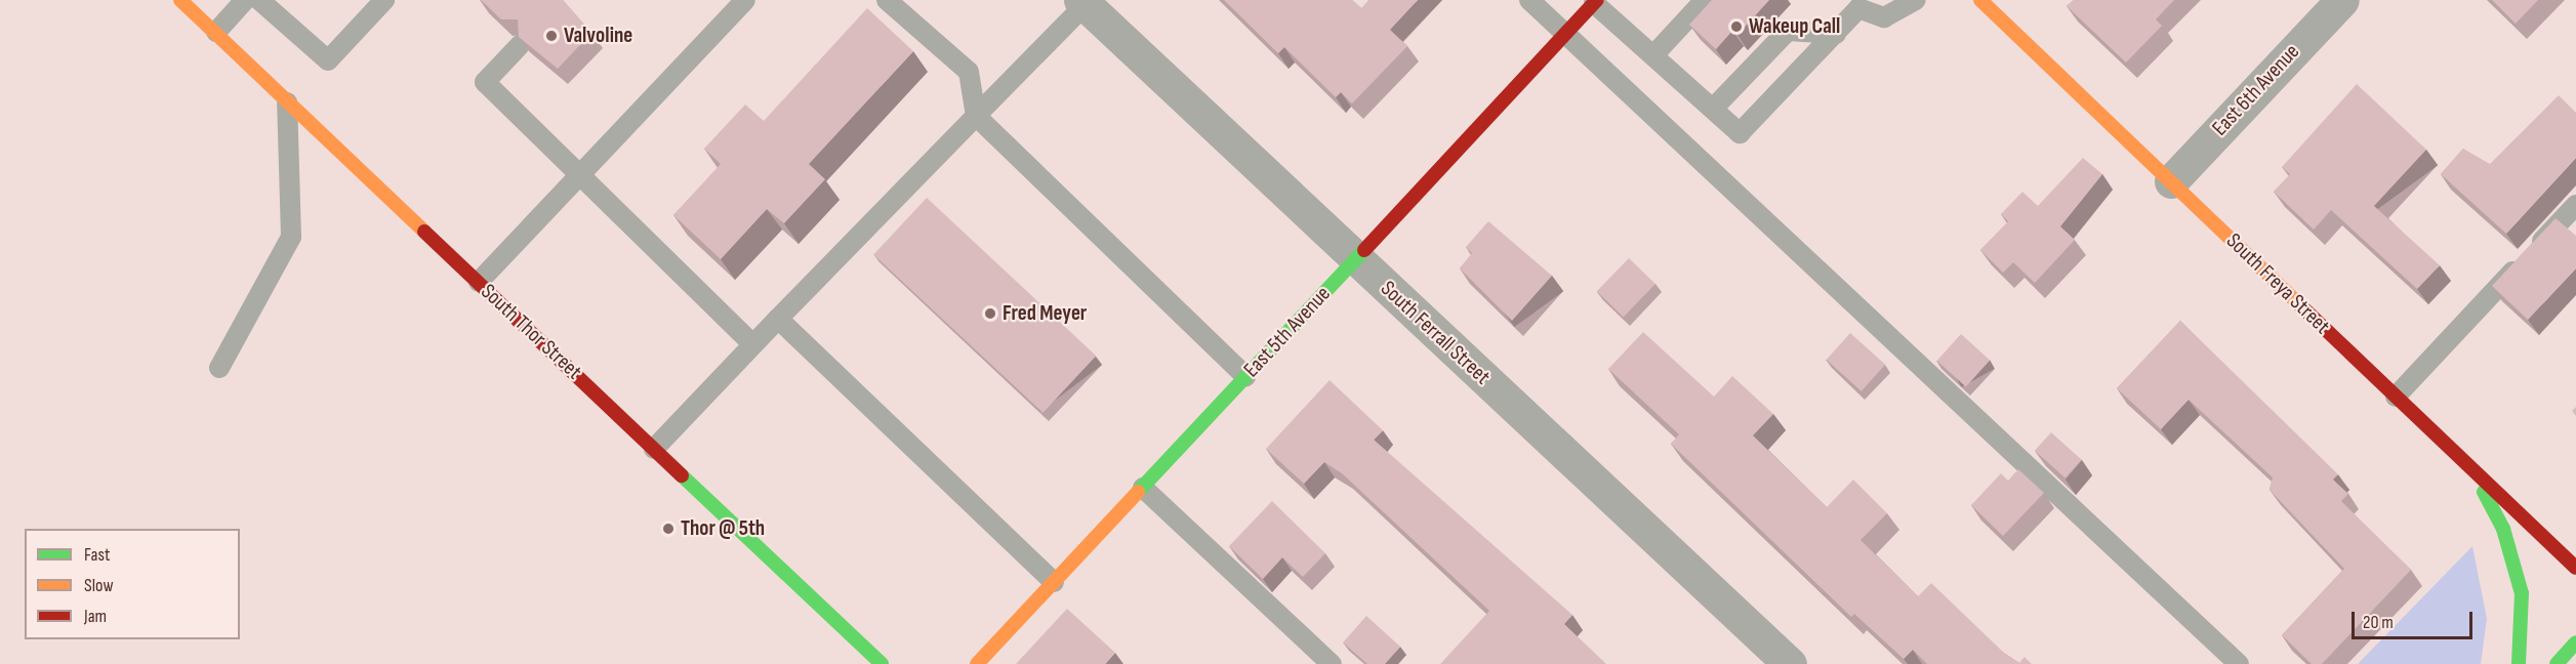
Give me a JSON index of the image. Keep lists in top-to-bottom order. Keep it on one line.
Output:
{"streets":{"main road":["South Freya Street","South Thor Street","East 5th Avenue"],"street":["East 6th Avenue","South Ferrall Street"]},"crossings":[["East 6th Avenue","South Freya Street"],["East 5th Avenue","South Ferrall Street"]],"places":["Wakeup Call","Valvoline","Fred Meyer","Thor @ 5th"],"legend":["Fast","Slow","Jam"],"scale_bar":"20 m"}
